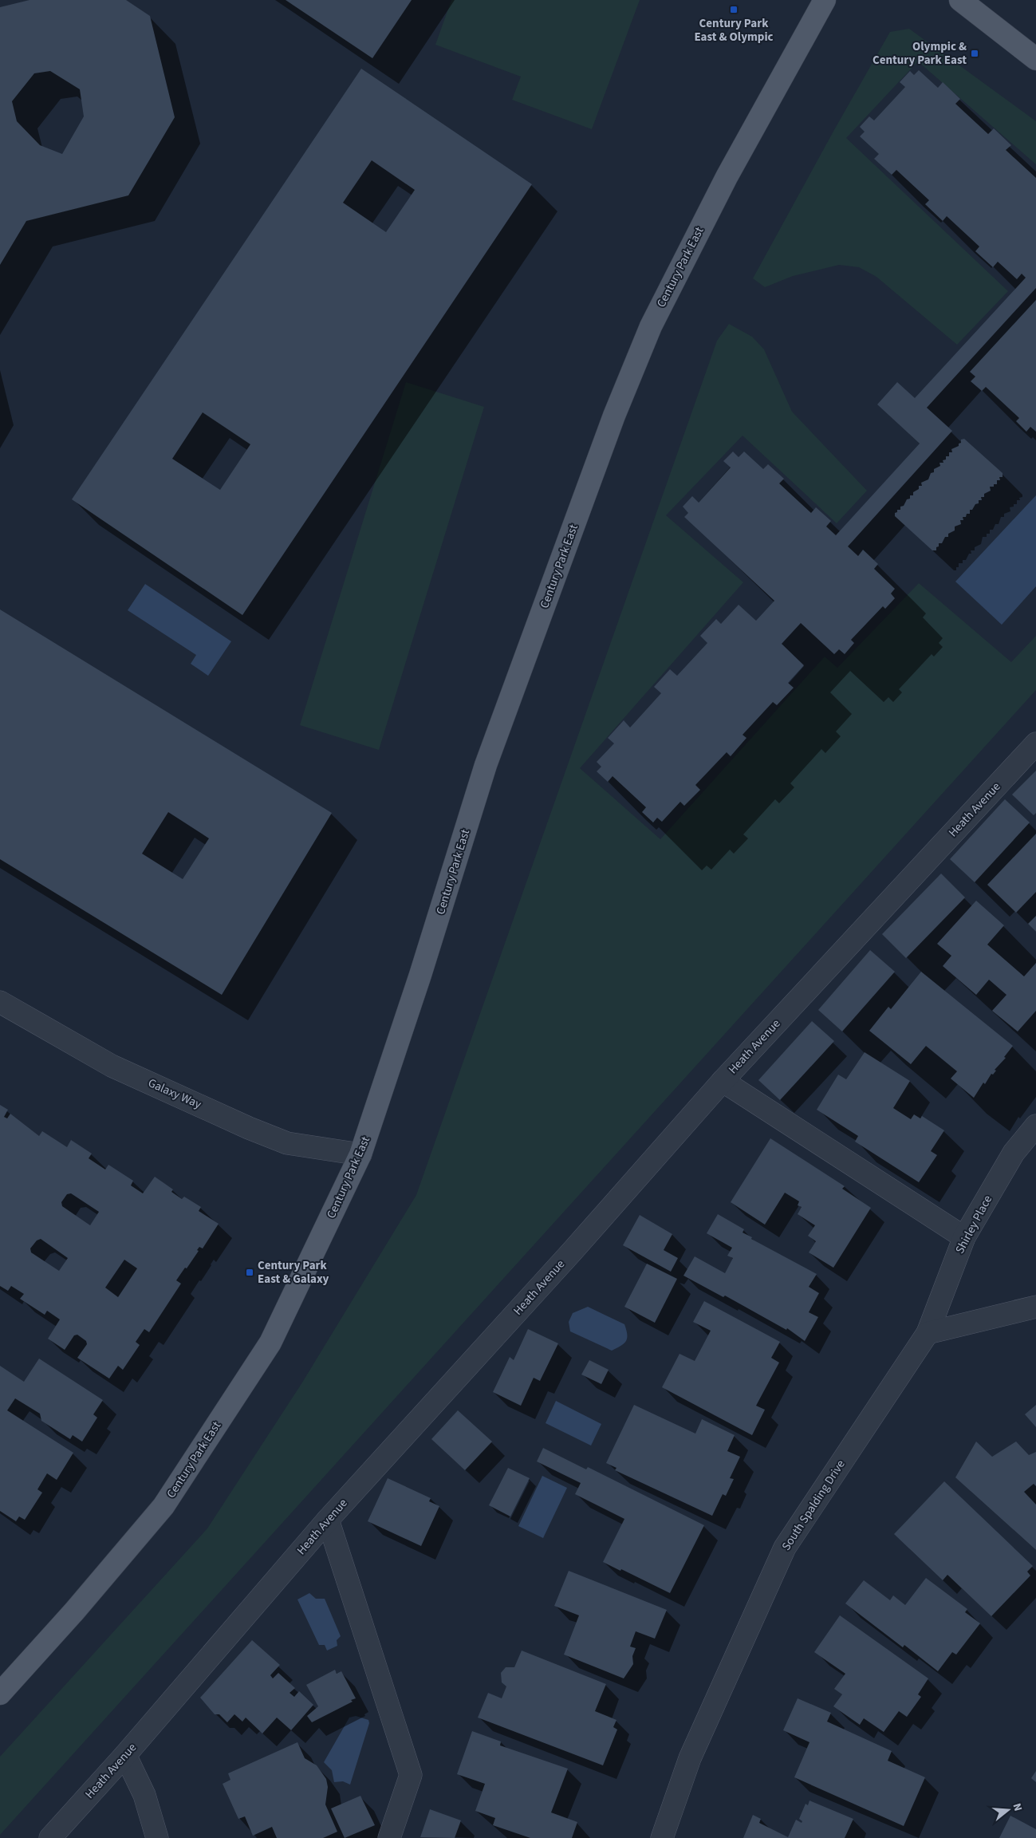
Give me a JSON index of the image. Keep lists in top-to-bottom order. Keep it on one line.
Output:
{"streets":{"main road":["Century Park East"],"street":["Heath Avenue","Galaxy Way","Shirley Place","South Spalding Drive"]},"crossings":[["Century Park East","Galaxy Way"],["Shirley Place","South Spalding Drive"]],"places":{"transit":["Century Park East & Olympic","Olympic & Century Park East","Century Park East & Galaxy"]},"north":"right"}
